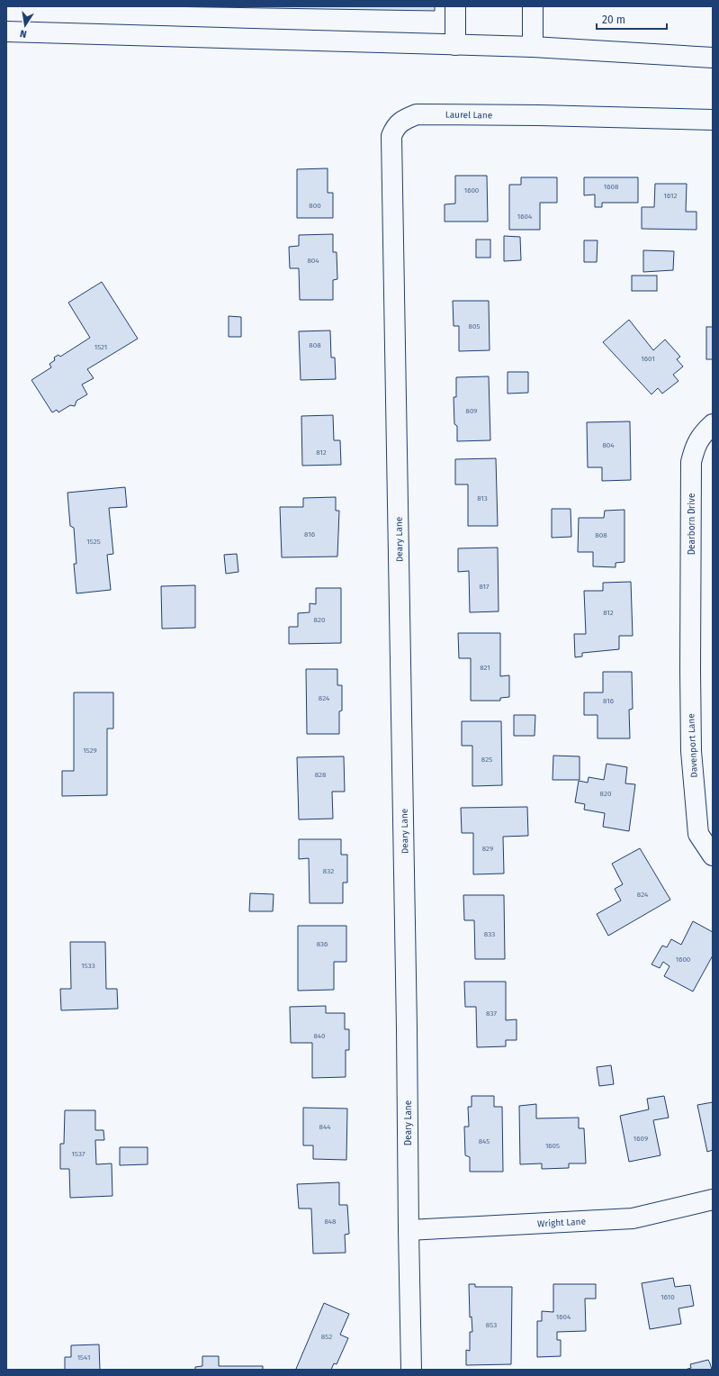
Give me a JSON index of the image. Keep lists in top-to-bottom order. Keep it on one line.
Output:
{"streets":{"street":["Laurel Lane","Dearborn Drive","Deary Lane","Davenport Lane","Wright Lane"]},"crossings":[["Laurel Lane","Deary Lane"],["Dearborn Drive","Davenport Lane"],["Deary Lane","Wright Lane"]],"house_numbers":["1608","1600","1612","800","1604","804","805","808","1521","1601","809","804","812","813","816","808","1525","817","812","820","821","824","816","1529","825","828","820","829","832","824","833","836","1600","1533","837","840","844","1609","845","1605","1537","848","1610","1604","853","852","1541"],"scale_bar":"20 m","north":"bottom"}
